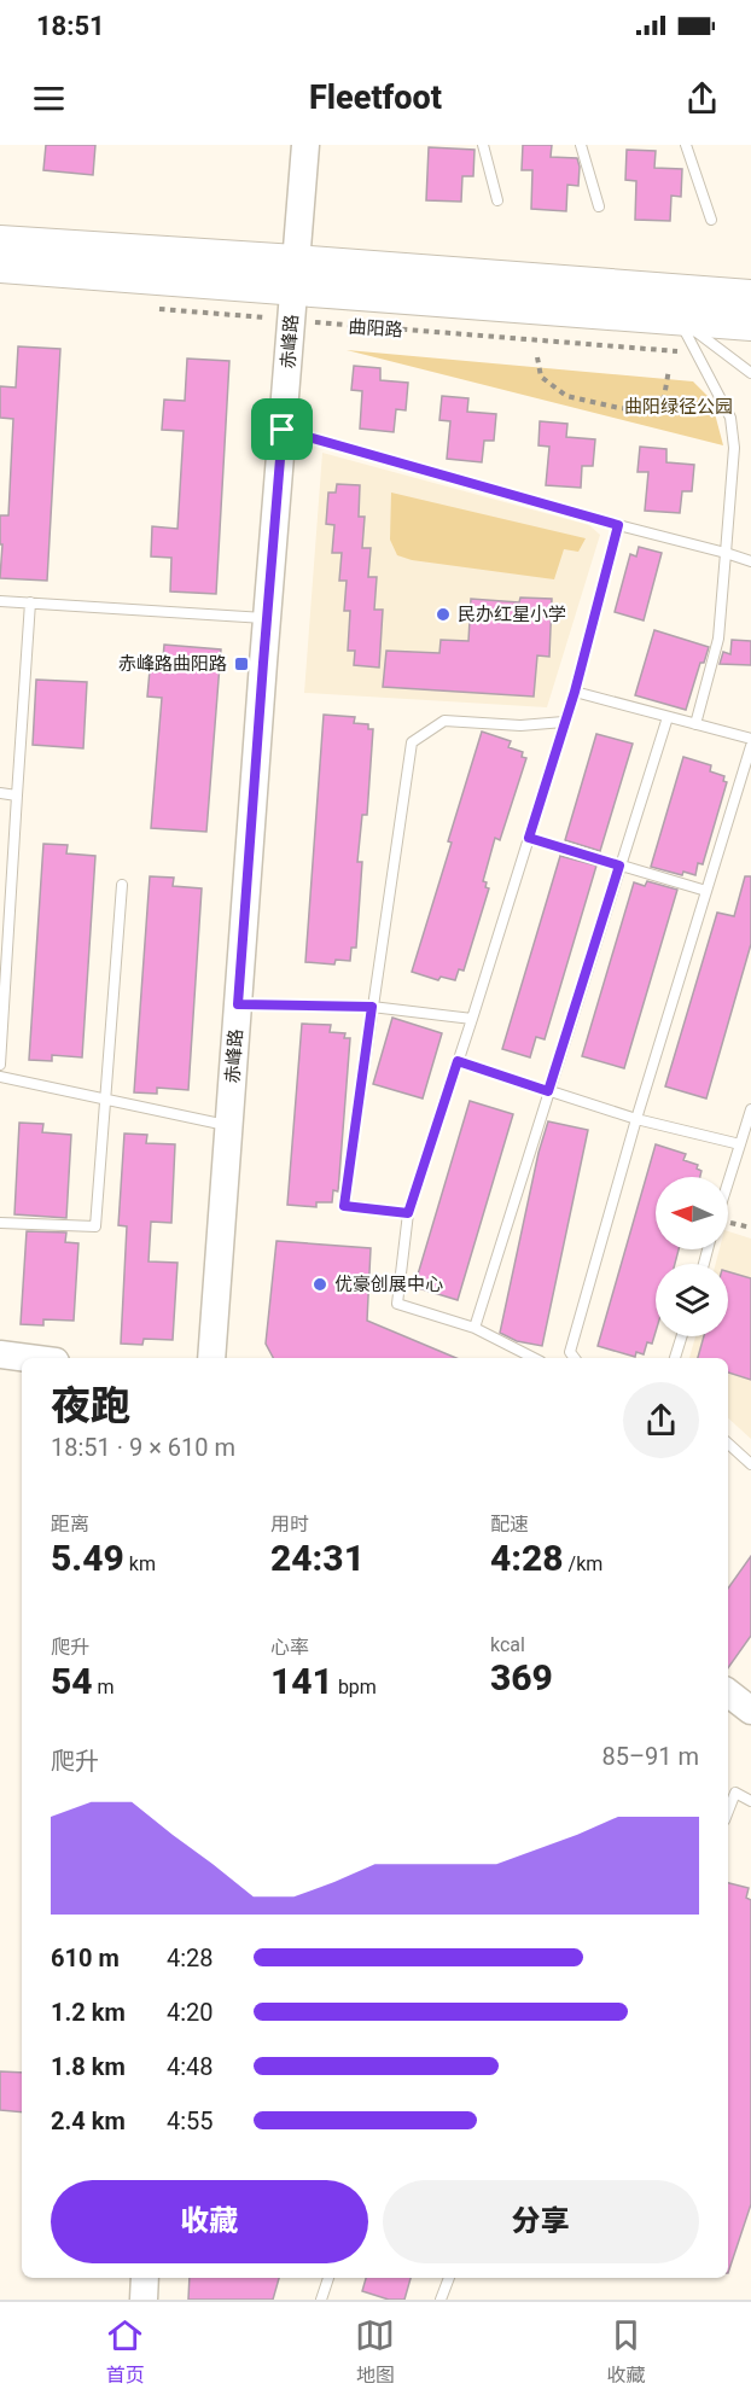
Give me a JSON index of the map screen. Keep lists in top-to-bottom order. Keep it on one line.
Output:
{"streets":{"main road":["曲阳路"],"street":["赤峰路"]},"crossings":[["曲阳路","赤峰路"]],"parks":["曲阳绿径公园"],"places":{"other":["民办红星小学","优豪创展中心"],"transit":["赤峰路曲阳路"]},"north":"left","page":{"status":"18:51","header":"Fleetfoot","heading":["夜跑","18:51 · 9 × 610 m"],"stats":[["距离","5.49 km"],["用时","24:31"],["配速","4:28 /km"],["爬升","54 m"],["心率","141 bpm"],["kcal","369"]],"chart":["爬升","85–91 m"],"list":[{"name":"610 m","note":"4:28"},{"name":"1.2 km","note":"4:20"},{"name":"1.8 km","note":"4:48"},{"name":"2.4 km","note":"4:55"}],"buttons":["收藏","分享"],"tabs":["首页","地图","收藏"]}}
